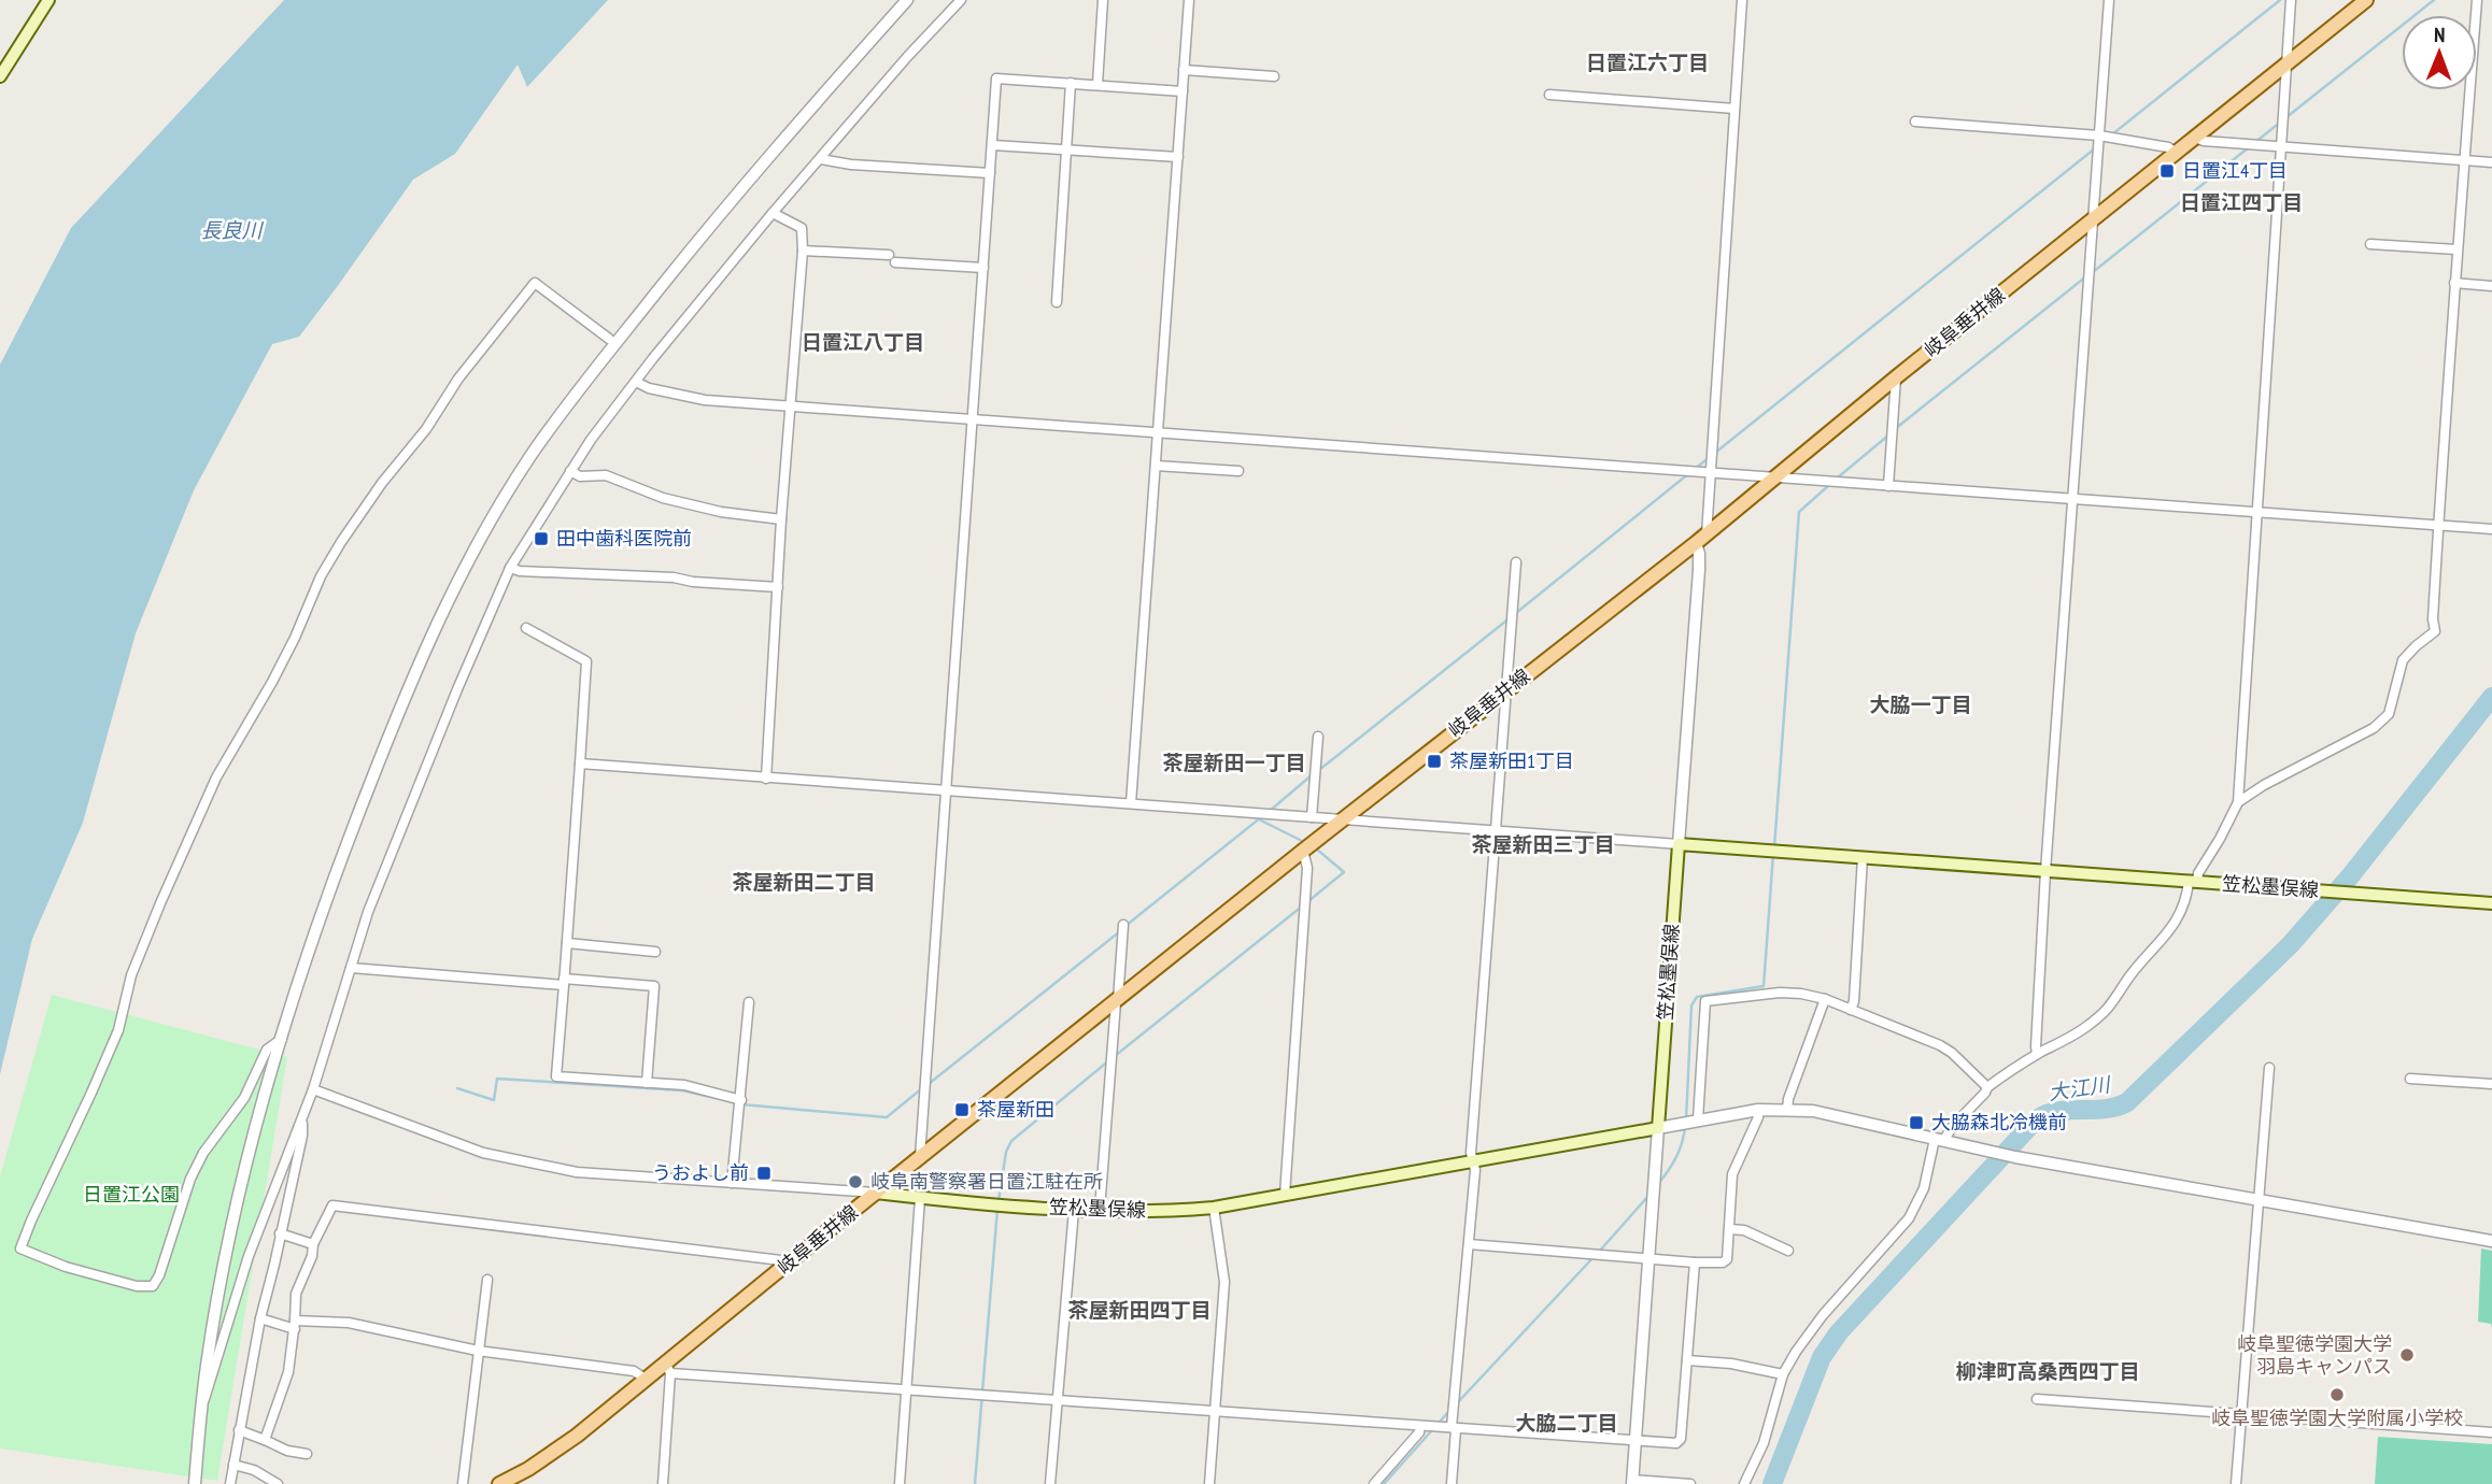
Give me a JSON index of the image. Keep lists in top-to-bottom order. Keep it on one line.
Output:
{"streets":{"main road":["岐阜垂井線","笠松墨俣線"]},"crossings":[["岐阜垂井線","笠松墨俣線"]],"districts":["日置江六丁目","日置江四丁目","日置江八丁目","大脇一丁目","茶屋新田一丁目","茶屋新田三丁目","茶屋新田二丁目","茶屋新田四丁目","柳津町高桑西四丁目","大脇二丁目"],"water":["長良川","大江川"],"parks":["日置江公園"],"places":{"transit":["日置江4丁目","田中歯科医院前","茶屋新田1丁目","茶屋新田","大脇森北冷機前","うおよし前"],"other":["岐阜南警察署日置江駐在所","岐阜聖徳学園大学 羽島キャンパス","岐阜聖徳学園大学附属小学校"]},"north":"top"}
